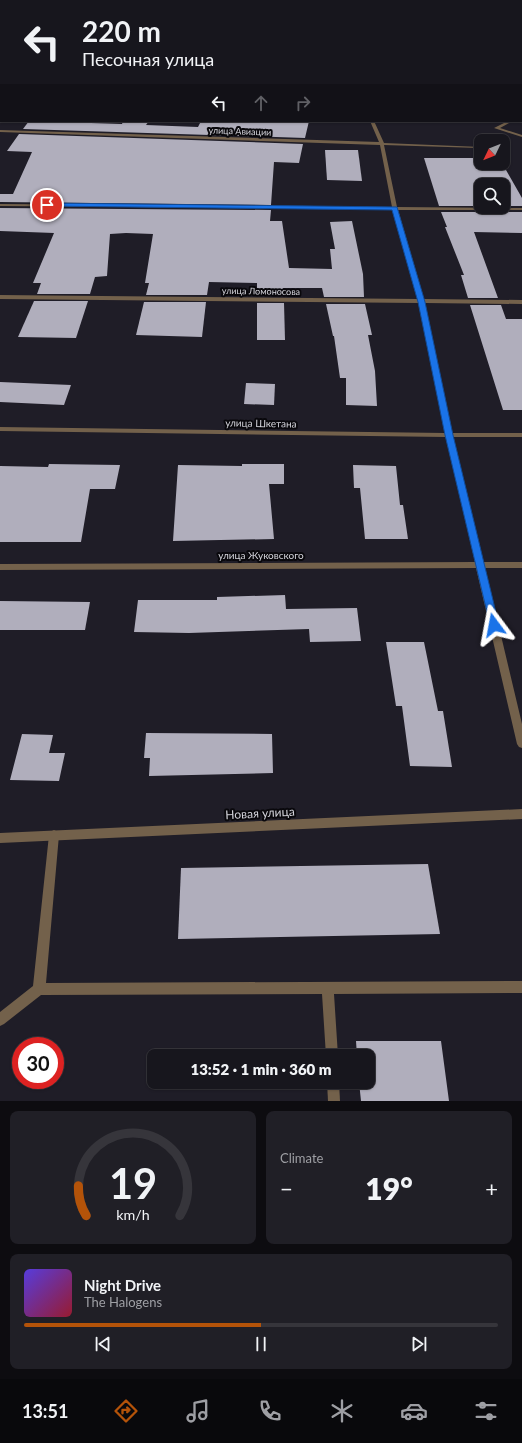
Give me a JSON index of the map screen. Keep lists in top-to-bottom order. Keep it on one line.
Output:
{"streets":{"street":["улица Авиации","улица Ломоносова","улица Шкетана","улица Жуковского","Новая улица"]},"north":"bottom left","page":{"turn":["220 m","Песочная улица"],"limit":"30","trip":"13:52 · 1 min · 360 m","tile":"Climate","heat":["−","19°","+"],"song":["Night Drive","The Halogens"],"tabs":"13:51","gauge":["19","km/h"]}}
